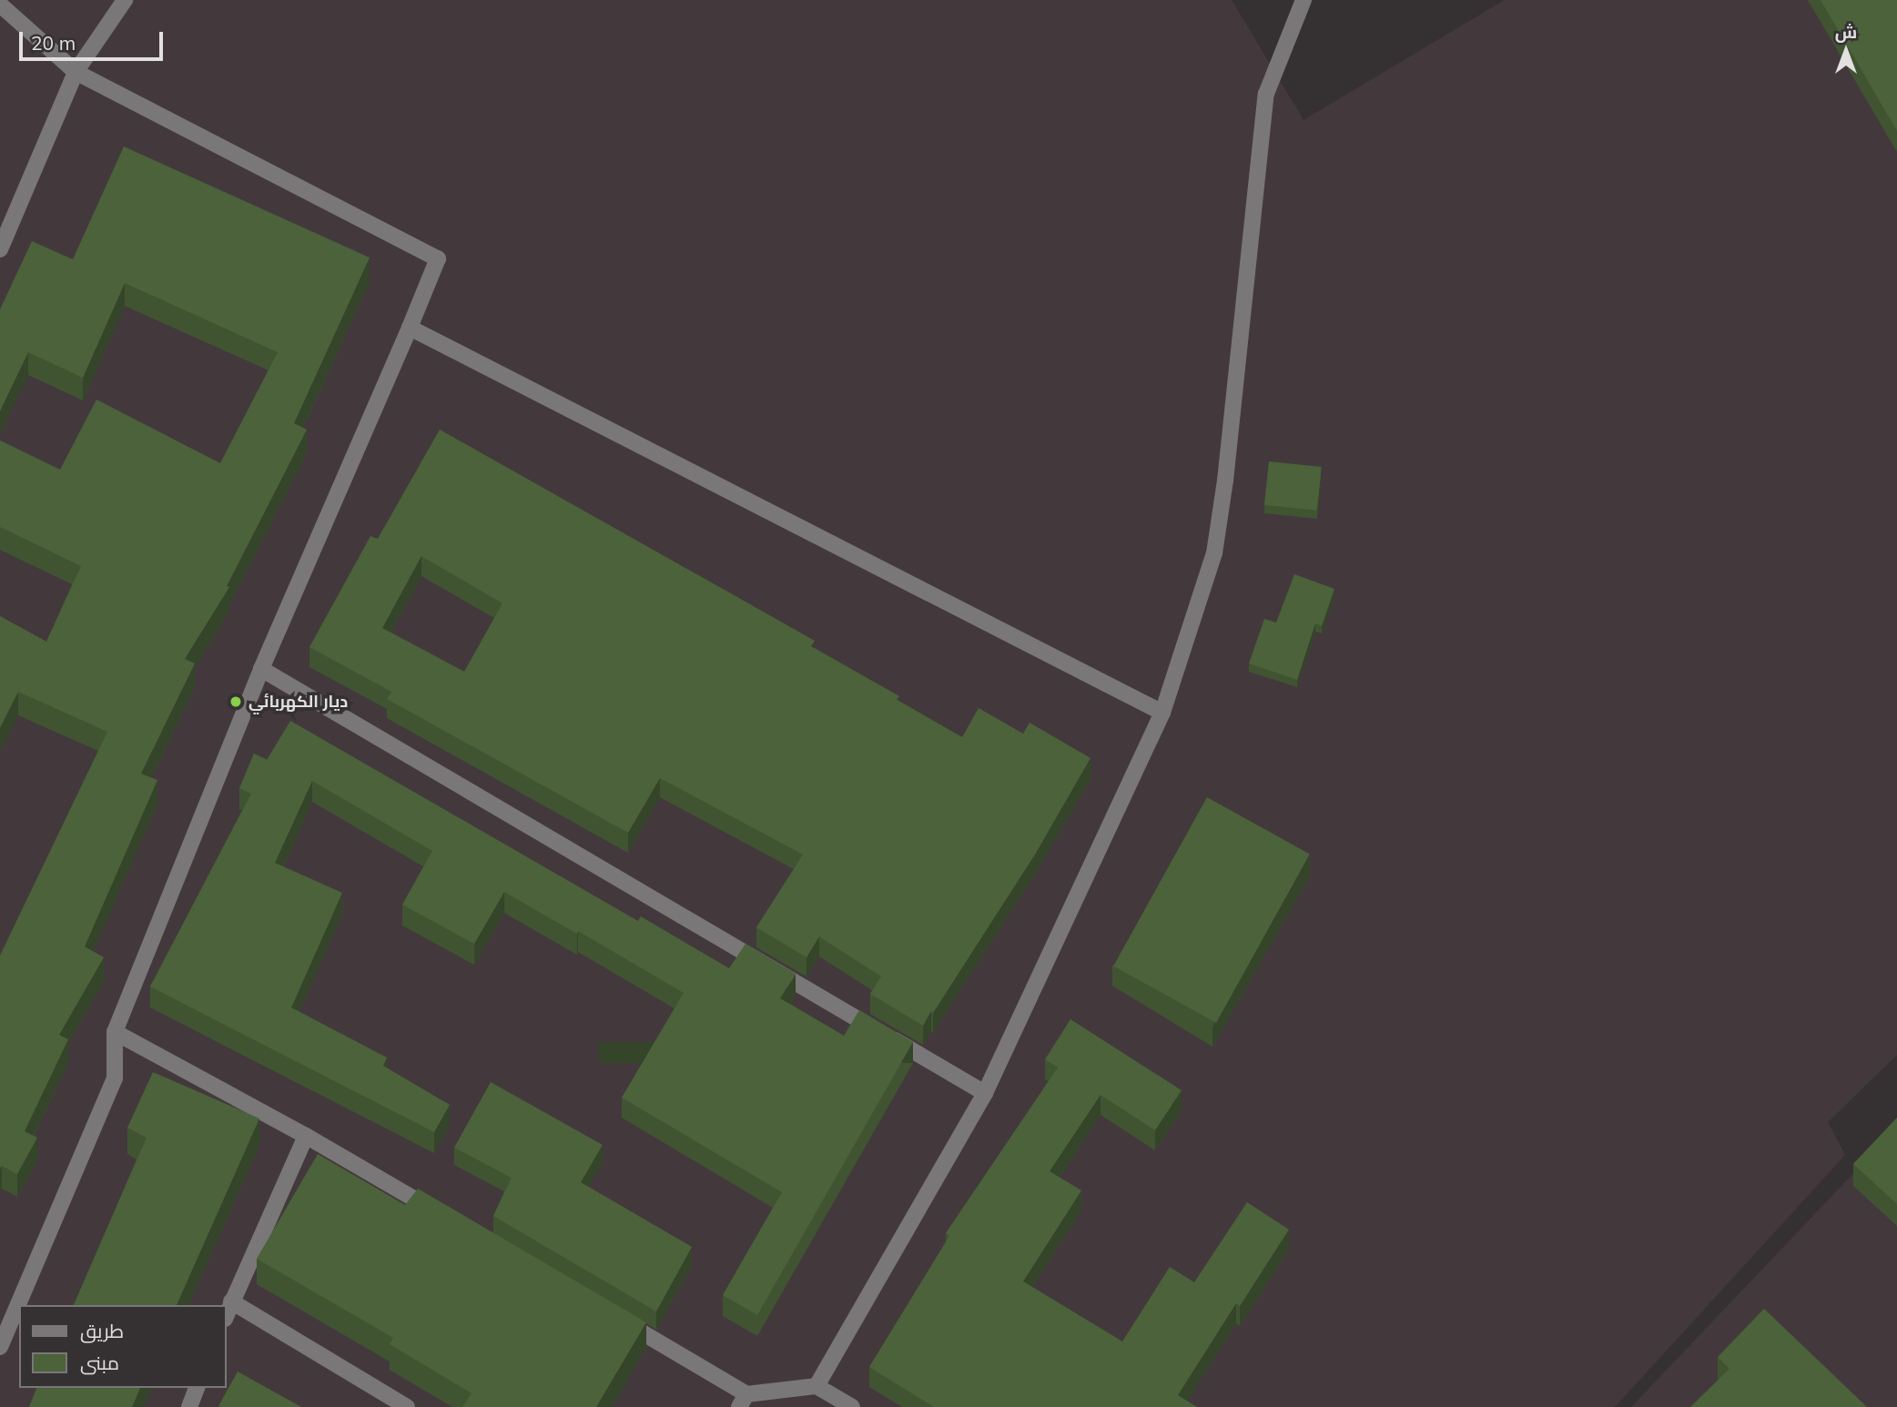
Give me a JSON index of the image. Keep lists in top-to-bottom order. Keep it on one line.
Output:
{"places":["ديار الكهربائي"],"legend":["طريق","مبنى"],"scale_bar":"20 m","north":"top"}
